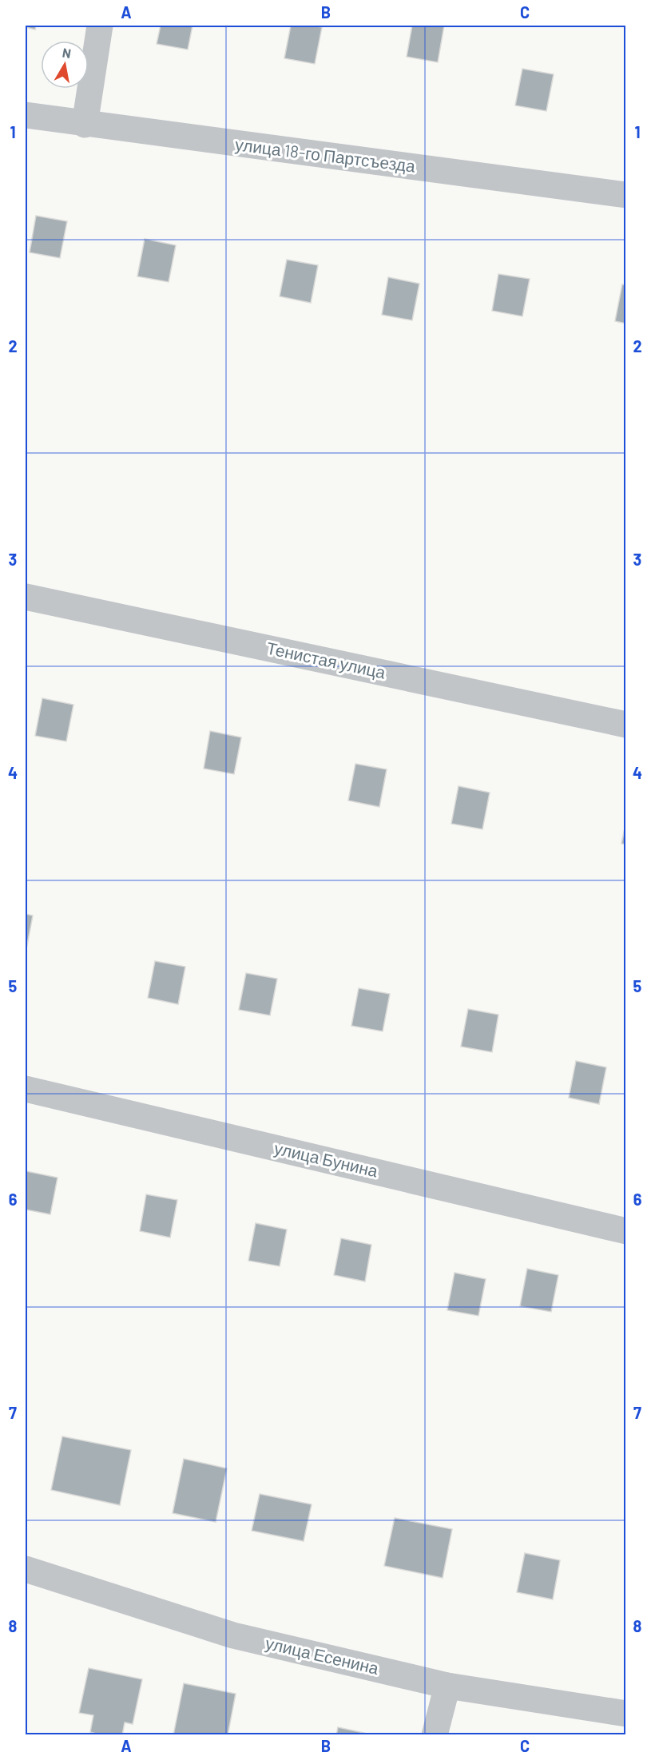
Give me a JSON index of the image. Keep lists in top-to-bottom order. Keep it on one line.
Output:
{"streets":{"street":["улица 18-го Партсъезда","Тенистая улица","улица Бунина","улица Есенина"]},"north":"top","grid":{"columns":["A","B","C"],"rows":["1","2","3","4","5","6","7","8"]}}
